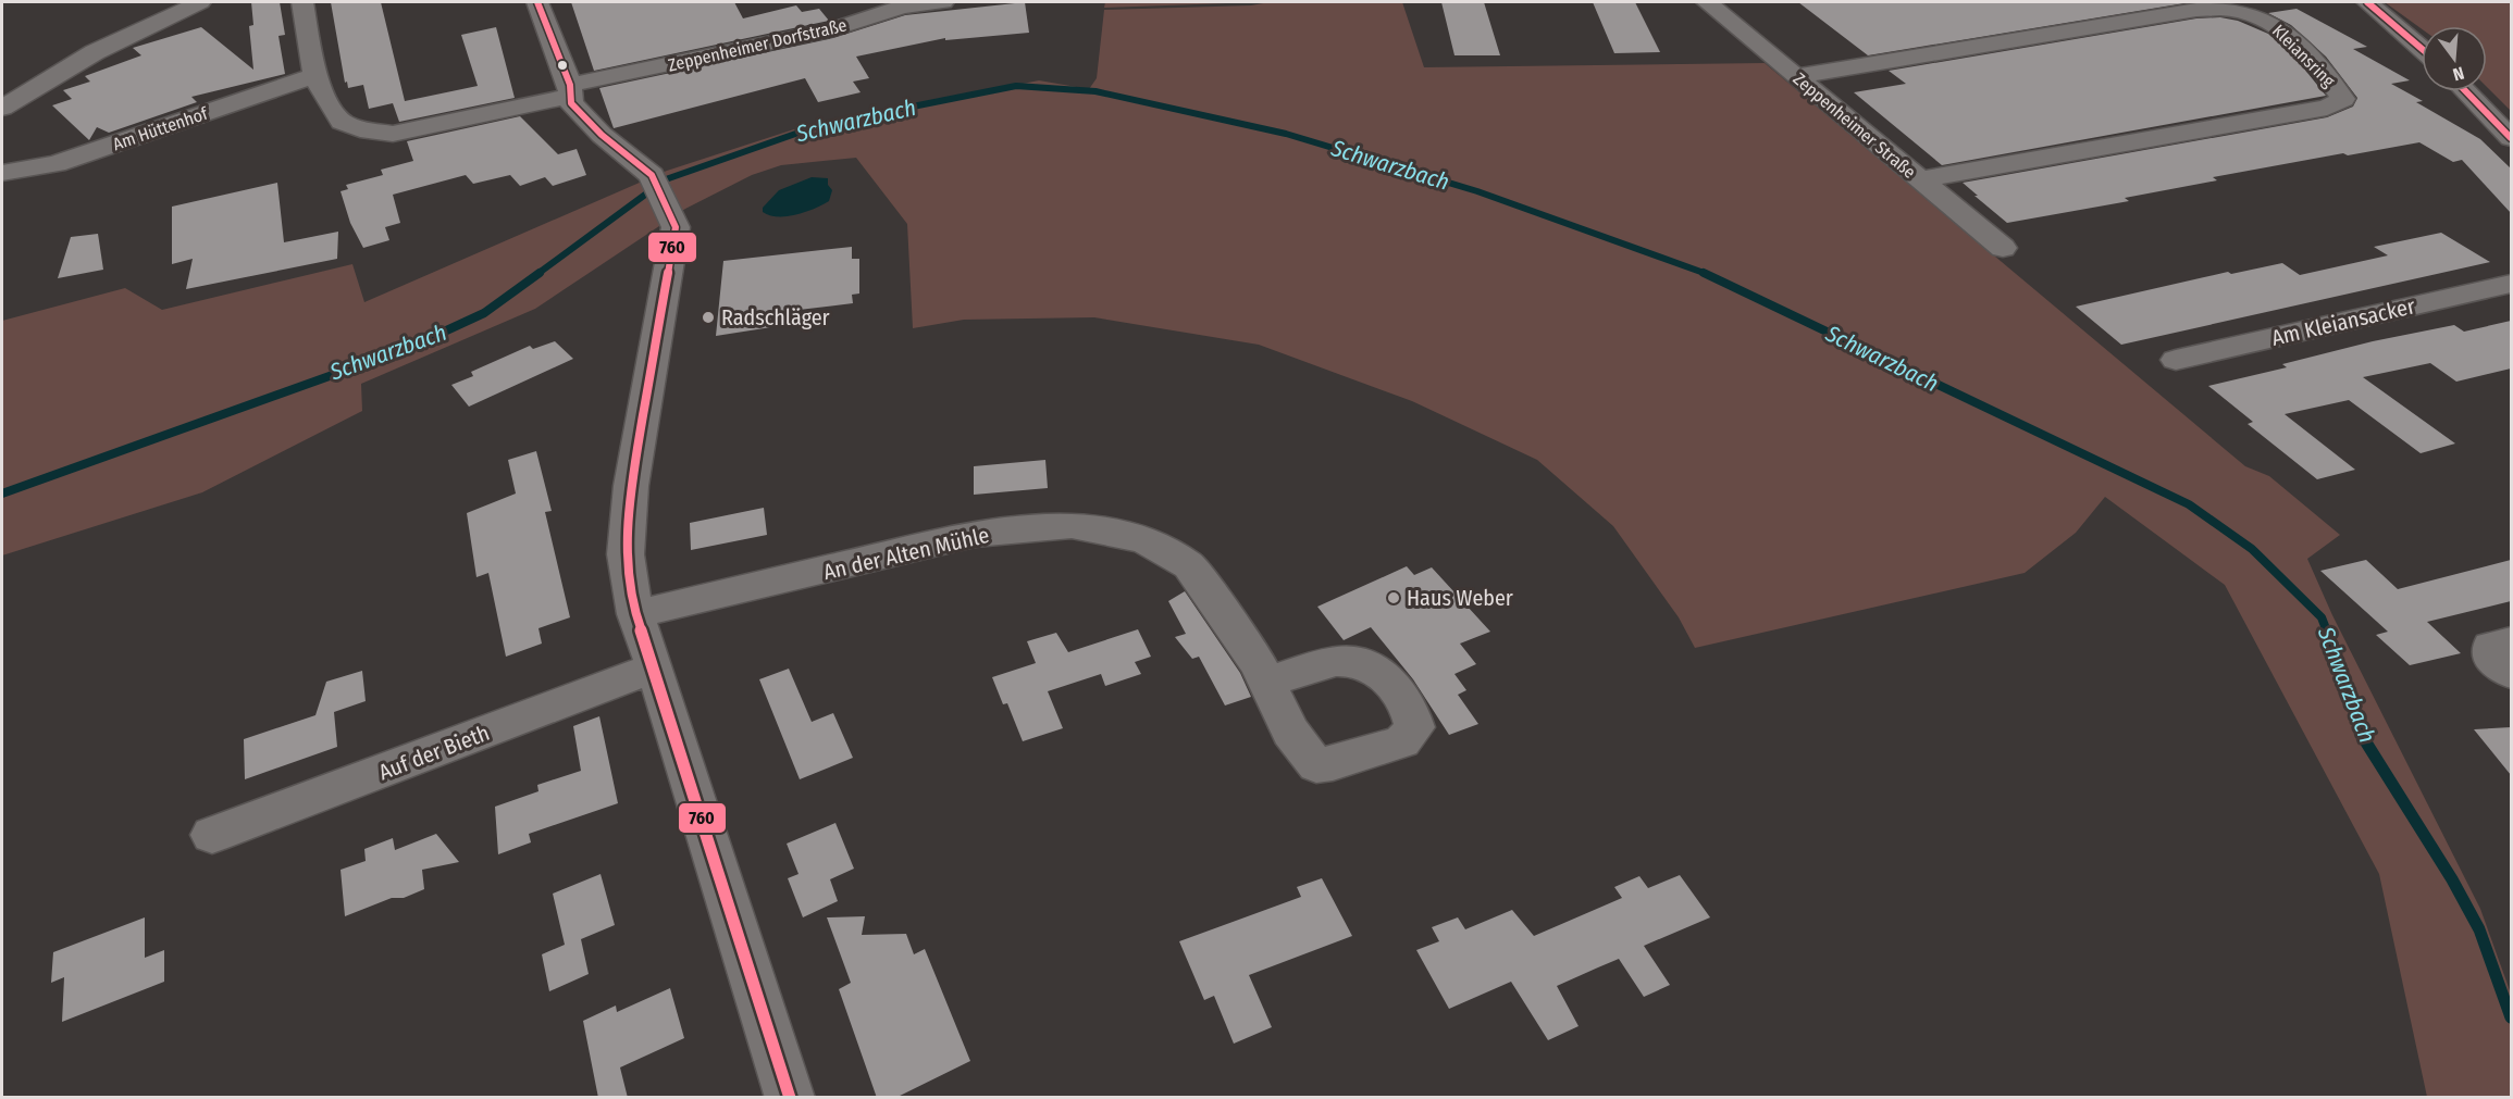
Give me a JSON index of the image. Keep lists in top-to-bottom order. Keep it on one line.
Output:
{"streets":{"street":["Zeppenheimer Dorfstraße","Kleiansring","Zeppenheimer Straße","Am Hüttenhof","Am Kleiansacker","An der Alten Mühle","Auf der Bieth"]},"crossings":[["Kleiansring","Zeppenheimer Straße"]],"water":["Schwarzbach"],"places":["Radschläger","Haus Weber"],"lines":["transit line 760"],"north":"bottom"}
